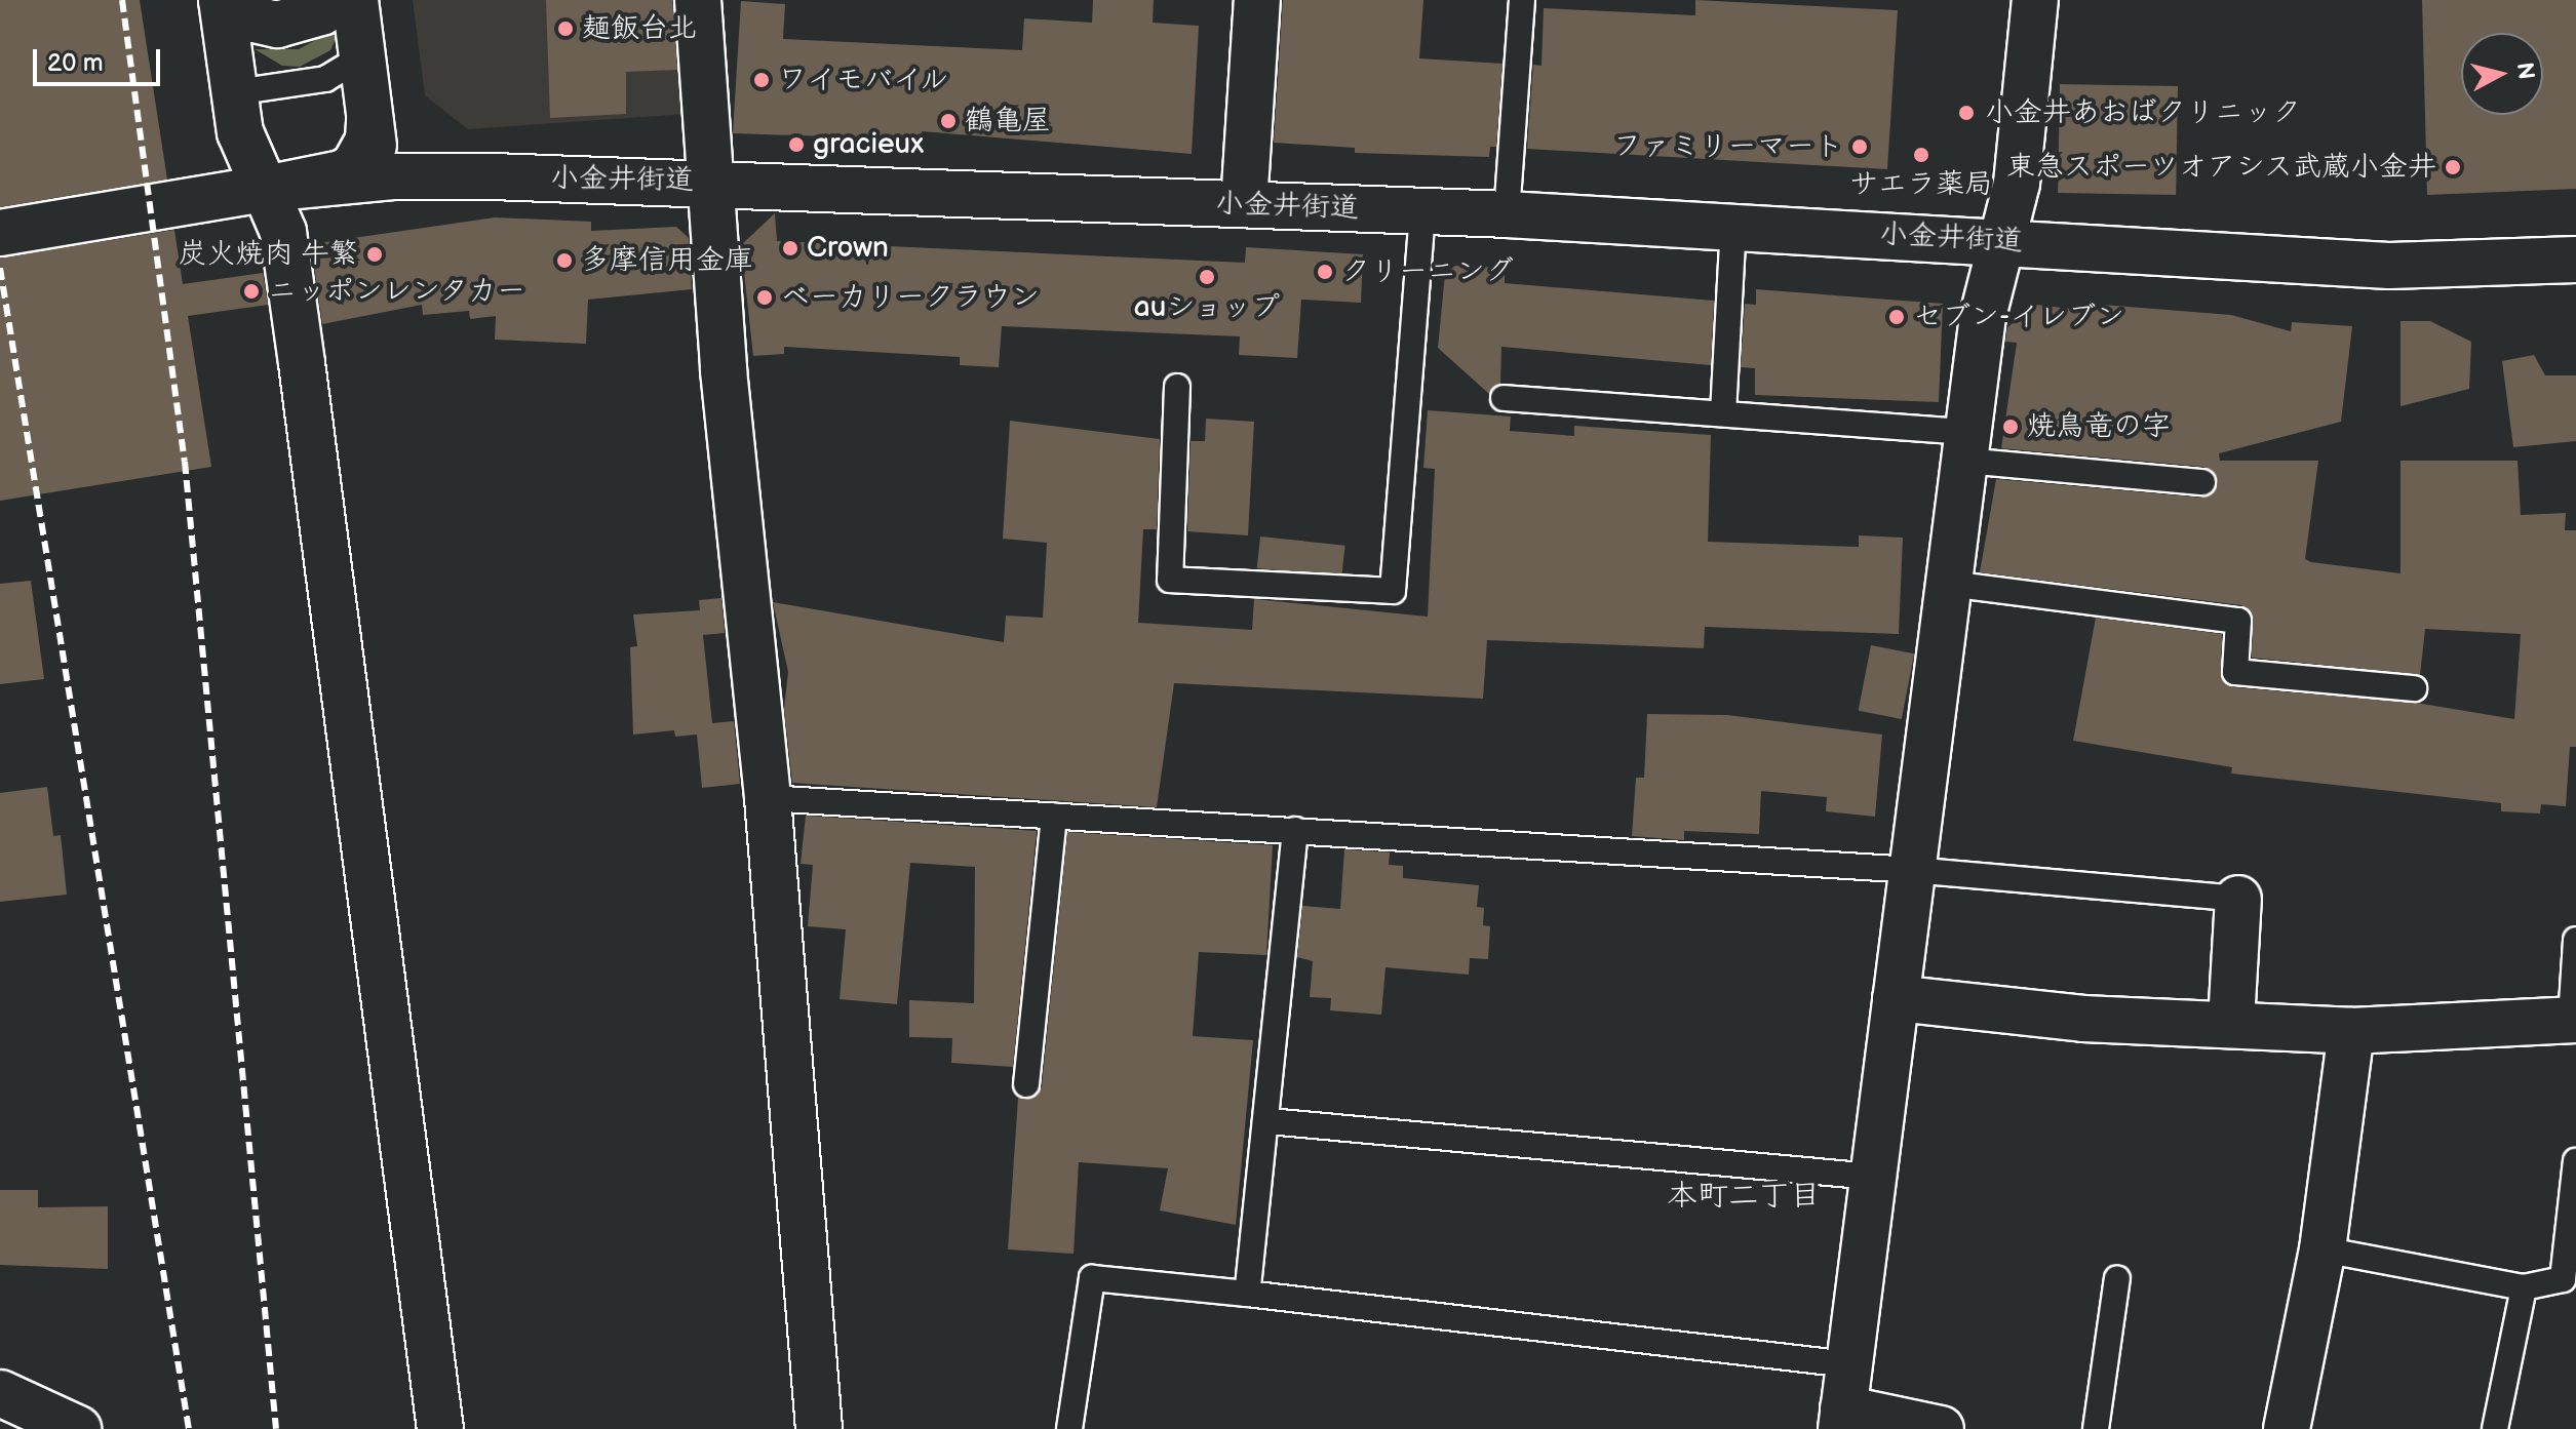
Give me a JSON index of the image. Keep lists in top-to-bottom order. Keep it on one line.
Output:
{"streets":{"street":["小金井街道"]},"districts":["本町二丁目"],"places":["麺飯台北","ワイモバイル","小金井あおばクリニック","鶴亀屋","gracieux","ファミリーマート","サエラ薬局","東急スポーツオアシス武蔵小金井","Crown","炭火焼肉 牛繁","多摩信用金庫","クリーニング","auショップ","ニッポンレンタカー","ベーカリークラウン","セブン-イレブン","焼鳥竜の字"],"scale_bar":"20 m","north":"right"}
